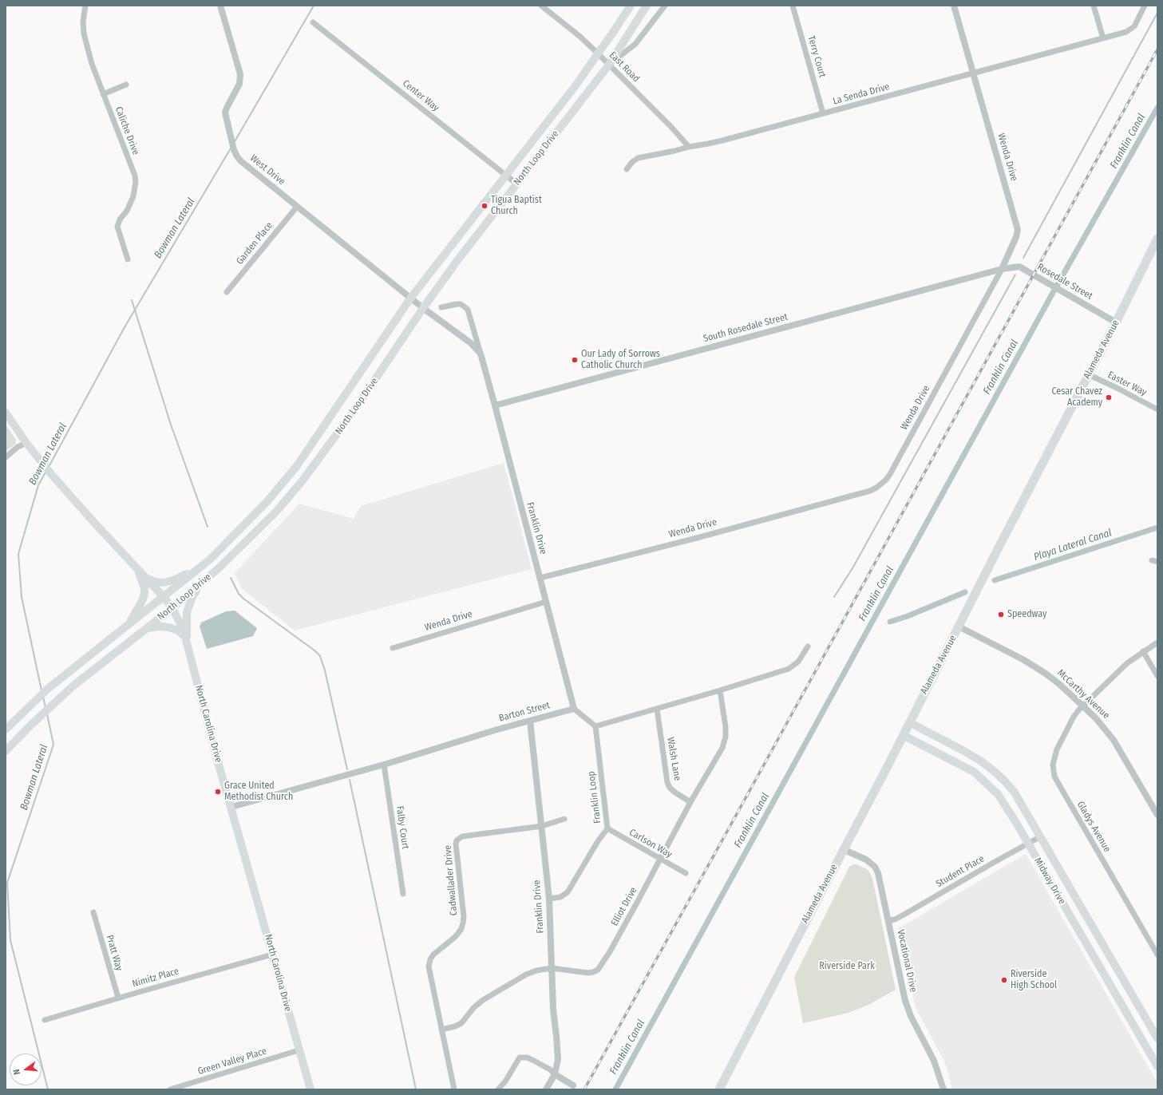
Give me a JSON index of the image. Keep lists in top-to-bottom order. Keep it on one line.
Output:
{"streets":{"main road":["North Loop Drive","Alameda Avenue","North Carolina Drive","Midway Drive"],"street":["Terry Court","East Road","La Senda Drive","Center Way","Caliche Drive","Wenda Drive","West Drive","Garden Place","Rosedale Street","South Rosedale Street","Easter Way","Franklin Drive","McCarthy Avenue","Barton Street","Walsh Lane","Franklin Loop","Gladys Avenue","Falby Court","Carlson Way","Student Place","Cadwallader Drive","Elliot Drive","Pratt Way","Vocational Drive","Nimitz Place","Green Valley Place"]},"crossings":[["Terry Court","La Senda Drive"],["East Road","La Senda Drive"],["East Road","North Loop Drive"],["La Senda Drive","Wenda Drive"],["Center Way","North Loop Drive"],["Wenda Drive","Rosedale Street"],["Wenda Drive","South Rosedale Street"],["Wenda Drive","Franklin Drive"],["North Loop Drive","West Drive"],["North Loop Drive","Franklin Drive"],["North Loop Drive","North Carolina Drive"],["West Drive","Garden Place"],["West Drive","Franklin Drive"],["Rosedale Street","South Rosedale Street"],["Rosedale Street","Alameda Avenue"],["South Rosedale Street","Franklin Drive"],["Alameda Avenue","Easter Way"],["Alameda Avenue","McCarthy Avenue"],["Alameda Avenue","Midway Drive"],["Alameda Avenue","Vocational Drive"],["Franklin Drive","Barton Street"],["Franklin Drive","Franklin Loop"],["Franklin Drive","Cadwallader Drive"],["Franklin Drive","Elliot Drive"],["McCarthy Avenue","Gladys Avenue"],["Barton Street","North Carolina Drive"],["Barton Street","Falby Court"],["North Carolina Drive","Nimitz Place"],["North Carolina Drive","Green Valley Place"],["Walsh Lane","Elliot Drive"],["Franklin Loop","Carlson Way"],["Carlson Way","Elliot Drive"],["Student Place","Midway Drive"],["Student Place","Vocational Drive"],["Cadwallader Drive","Elliot Drive"],["Pratt Way","Nimitz Place"]],"water":["Franklin Canal","Bowman Lateral","Playa Lateral Canal"],"parks":["Riverside Park"],"places":["Tigua Baptist Church","Our Lady of Sorrows Catholic Church","Cesar Chavez Academy","Speedway","Grace United Methodist Church","Riverside High School"],"north":"left"}
